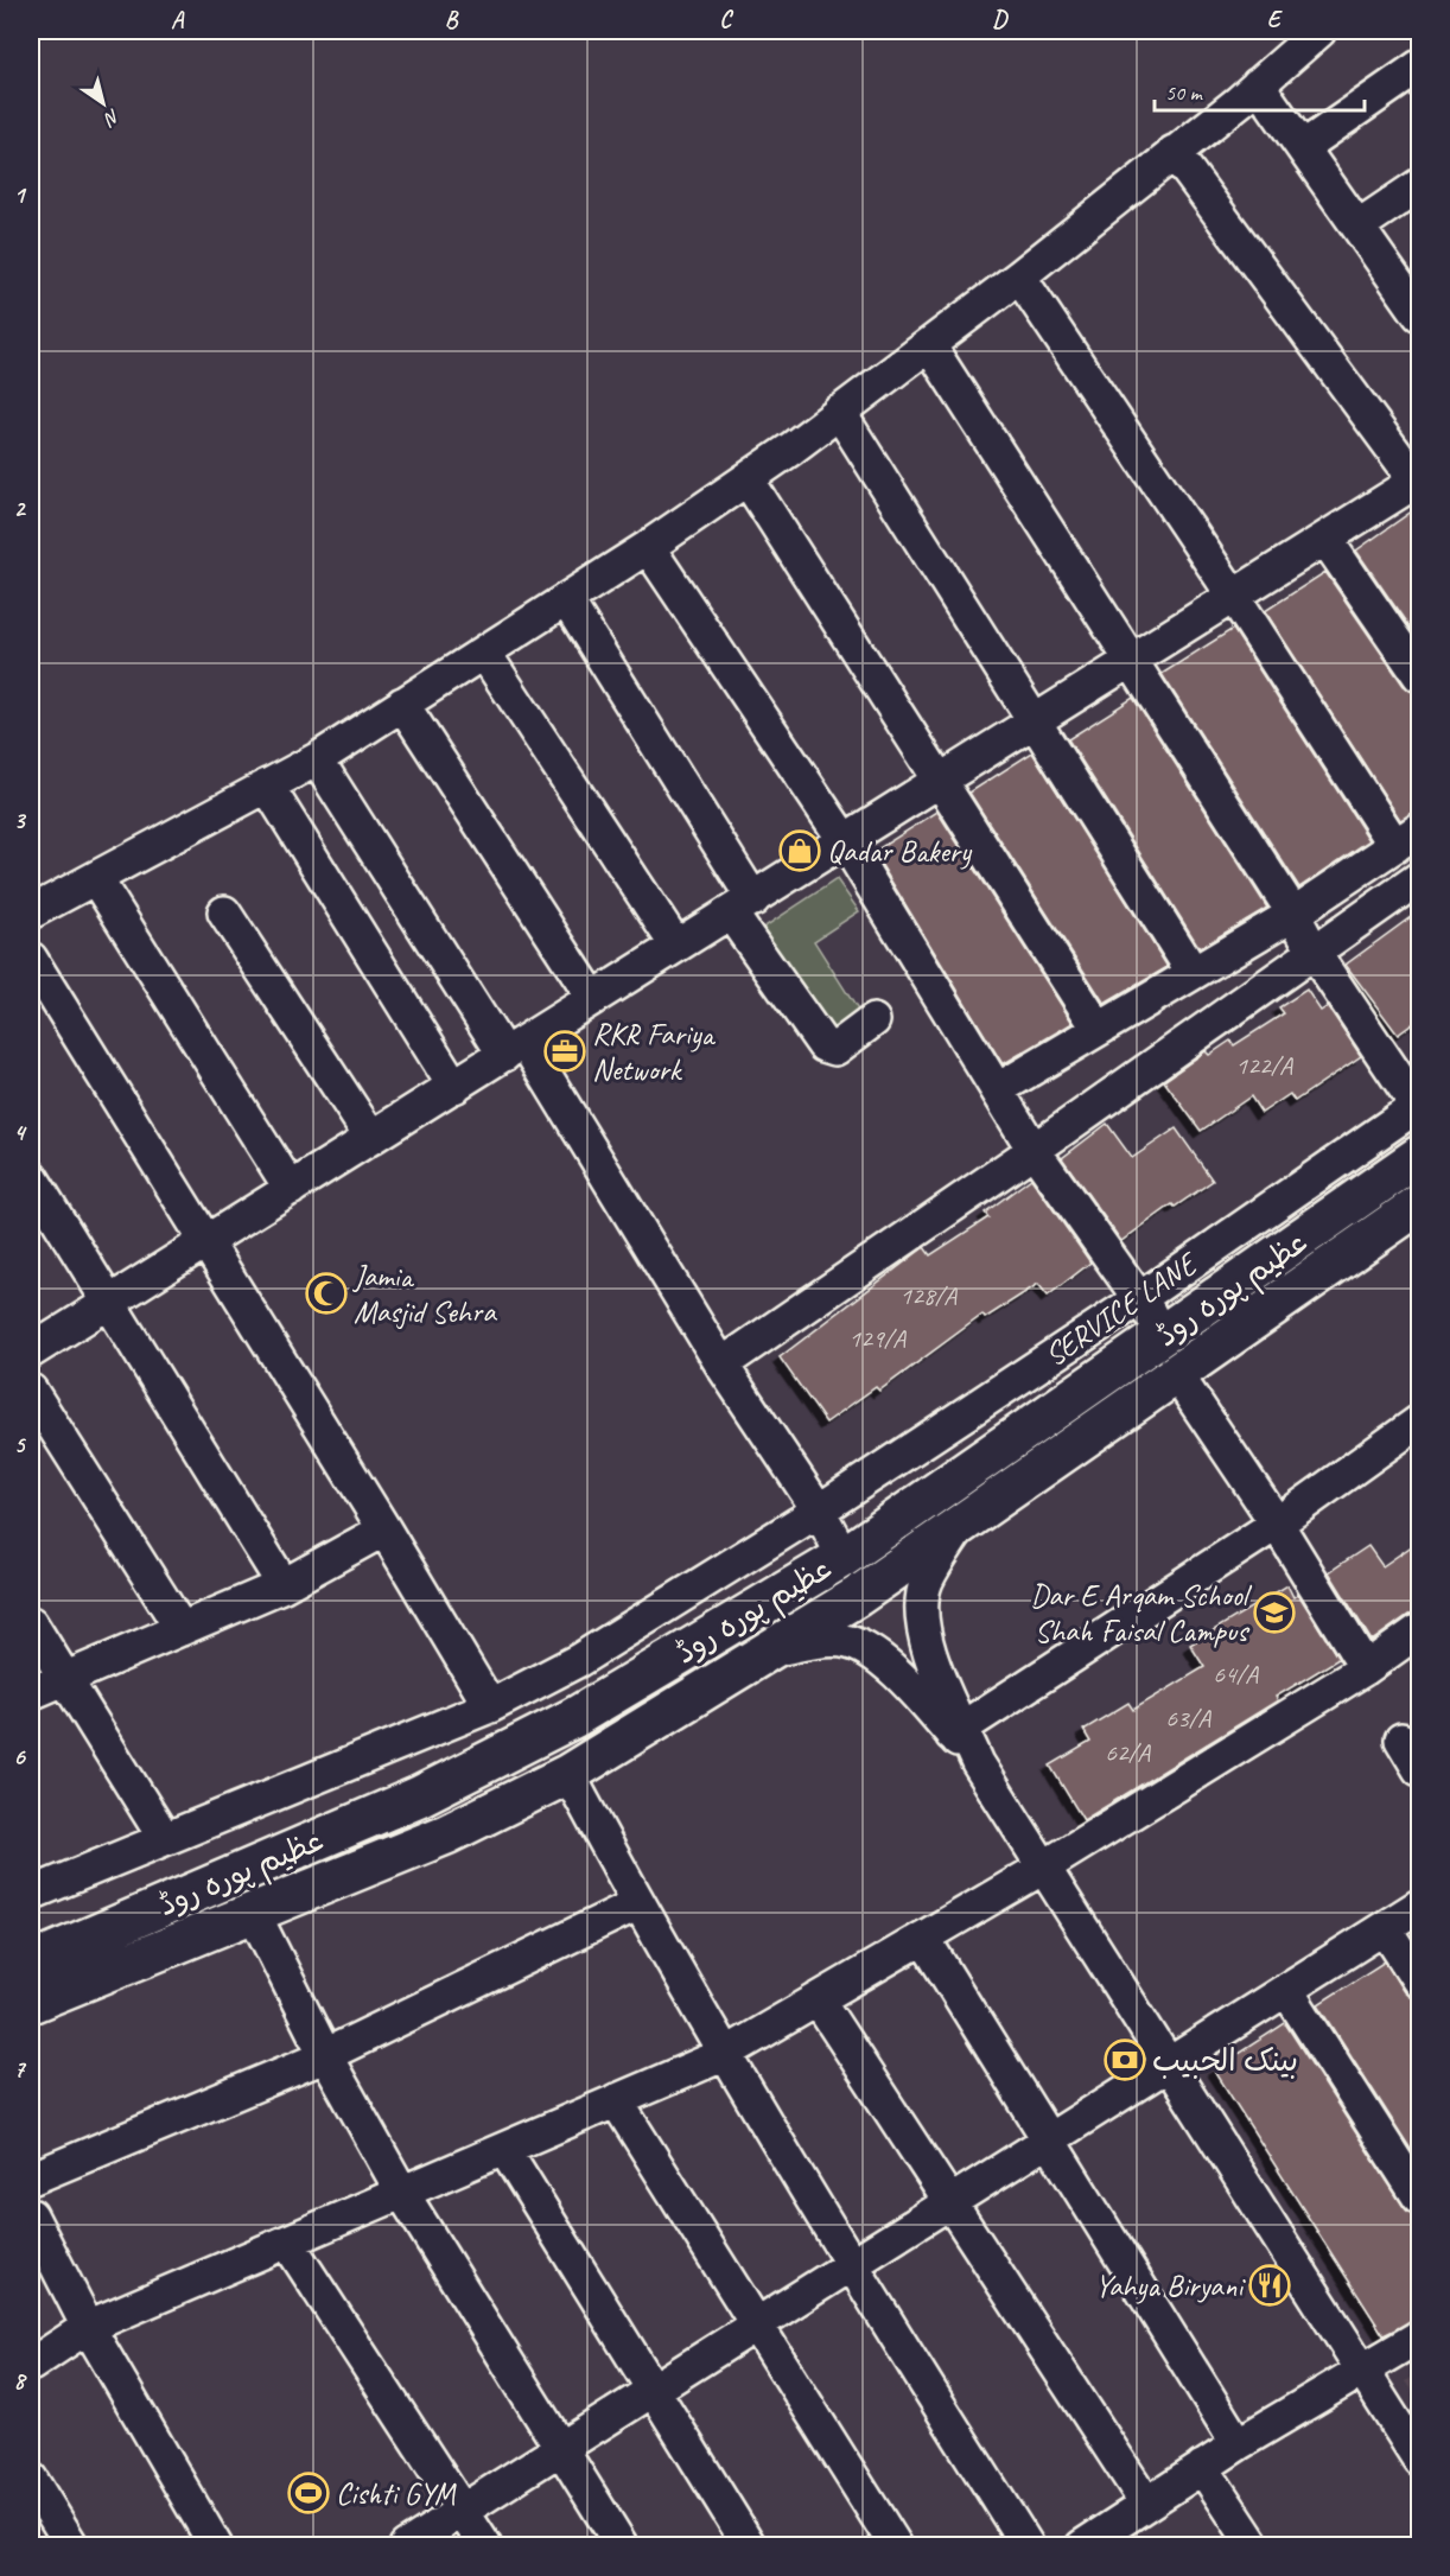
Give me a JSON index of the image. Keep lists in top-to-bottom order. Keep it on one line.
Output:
{"streets":{"main road":["عظیم پورہ روڈ"],"street":["SERVICE LANE"]},"places":{"shop":["Qadar Bakery"],"office":["RKR Fariya Network"],"mosque":["Jamia Masjid Sehra"],"school or university":["Dar E Arqam School Shah Faisal Campus"],"bank":["بينک الحبيب"],"restaurant":["Yahya Biryani"],"sports":["Cishti GYM"]},"house_numbers":["122/A","128/A","129/A","64/A","63/A","62/A"],"scale_bar":"50 m","north":"bottom right","grid":{"columns":["A","B","C","D","E"],"rows":["1","2","3","4","5","6","7","8"]}}
